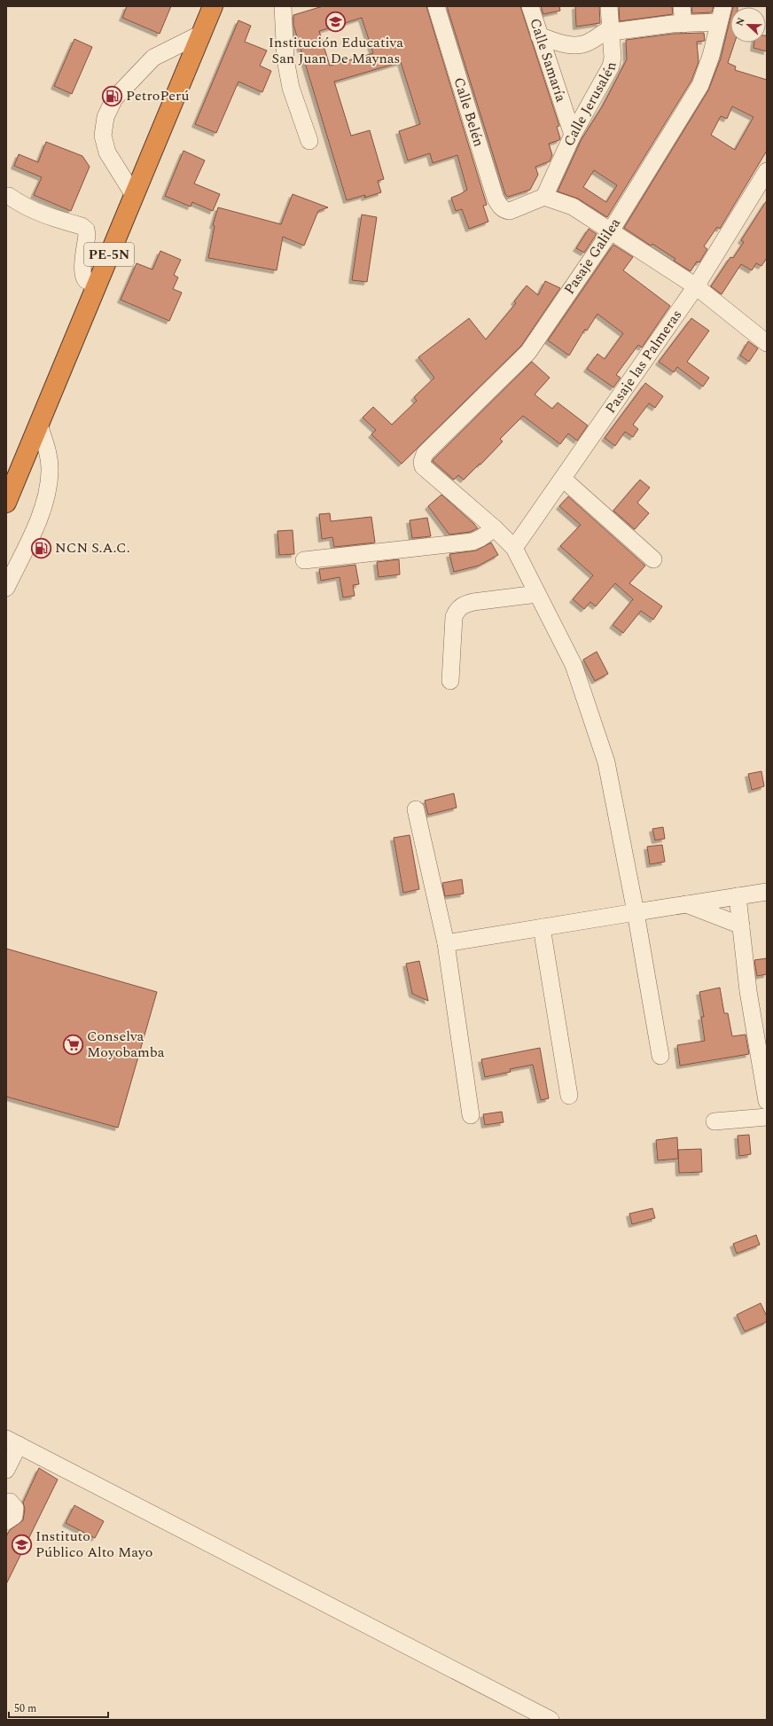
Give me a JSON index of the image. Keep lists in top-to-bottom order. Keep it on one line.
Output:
{"streets":{"highway":["PE-5N"],"street":["Calle Samaría","Calle Jerusalén","Calle Belén","Pasaje Galilea","Pasaje las Palmeras"]},"crossings":[["Calle Samaría","Calle Jerusalén"],["Calle Jerusalén","Calle Belén"]],"places":{"school or university":["Institución Educativa San Juan De Maynas","Instituto Público Alto Mayo"],"fuel station":["PetroPerú","NCN S.A.C."],"supermarket":["Conselva Moyobamba"]},"scale_bar":"50 m","north":"left"}
